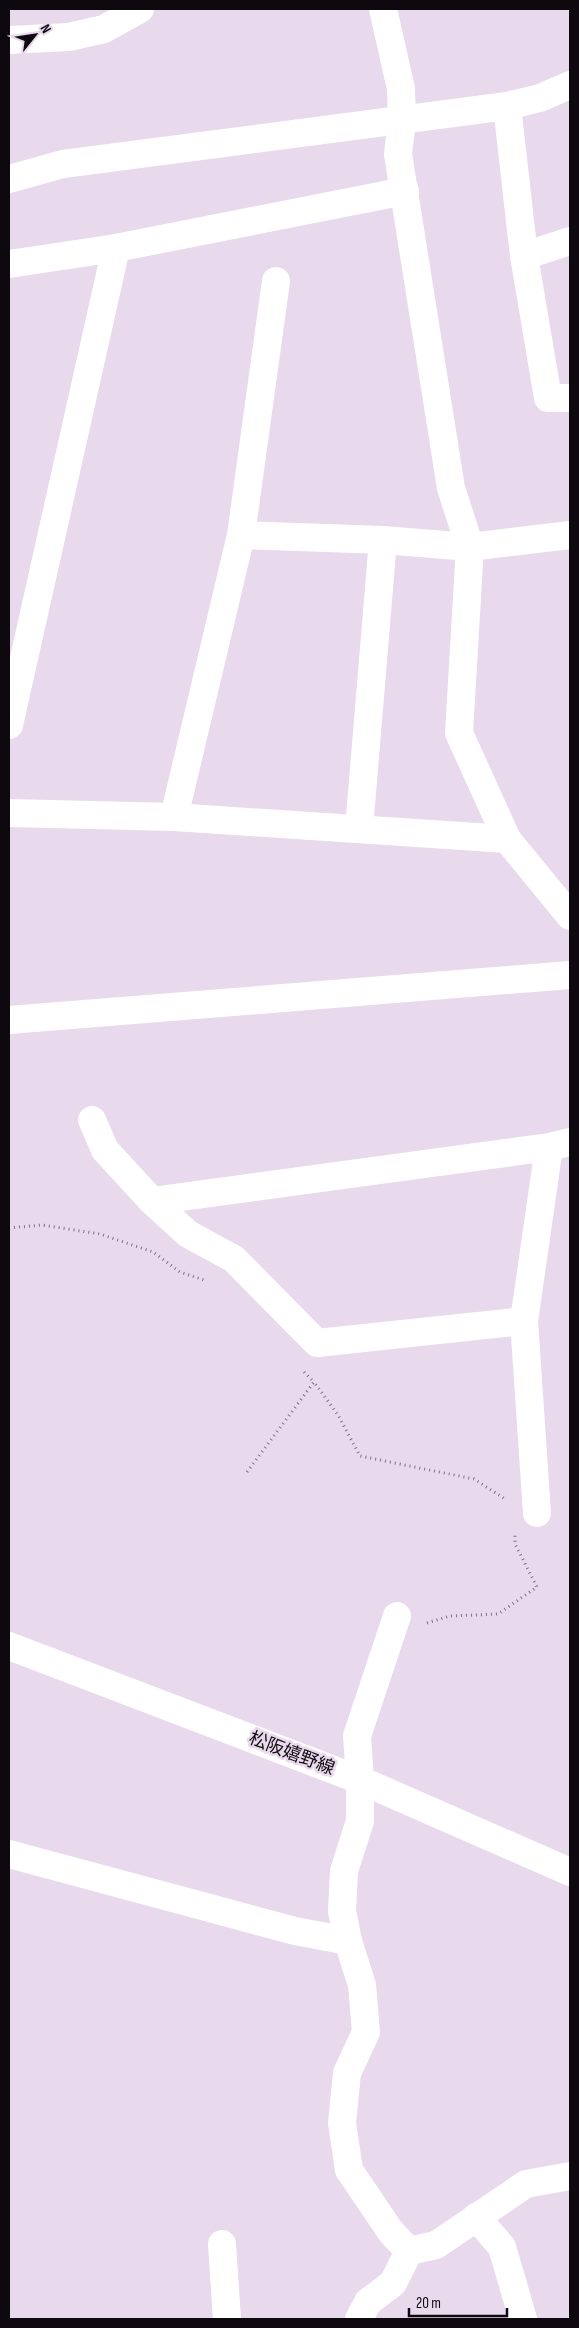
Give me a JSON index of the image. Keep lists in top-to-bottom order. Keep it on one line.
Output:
{"streets":{"street":["松阪嬉野線"]},"scale_bar":"20 m","north":"top right"}
